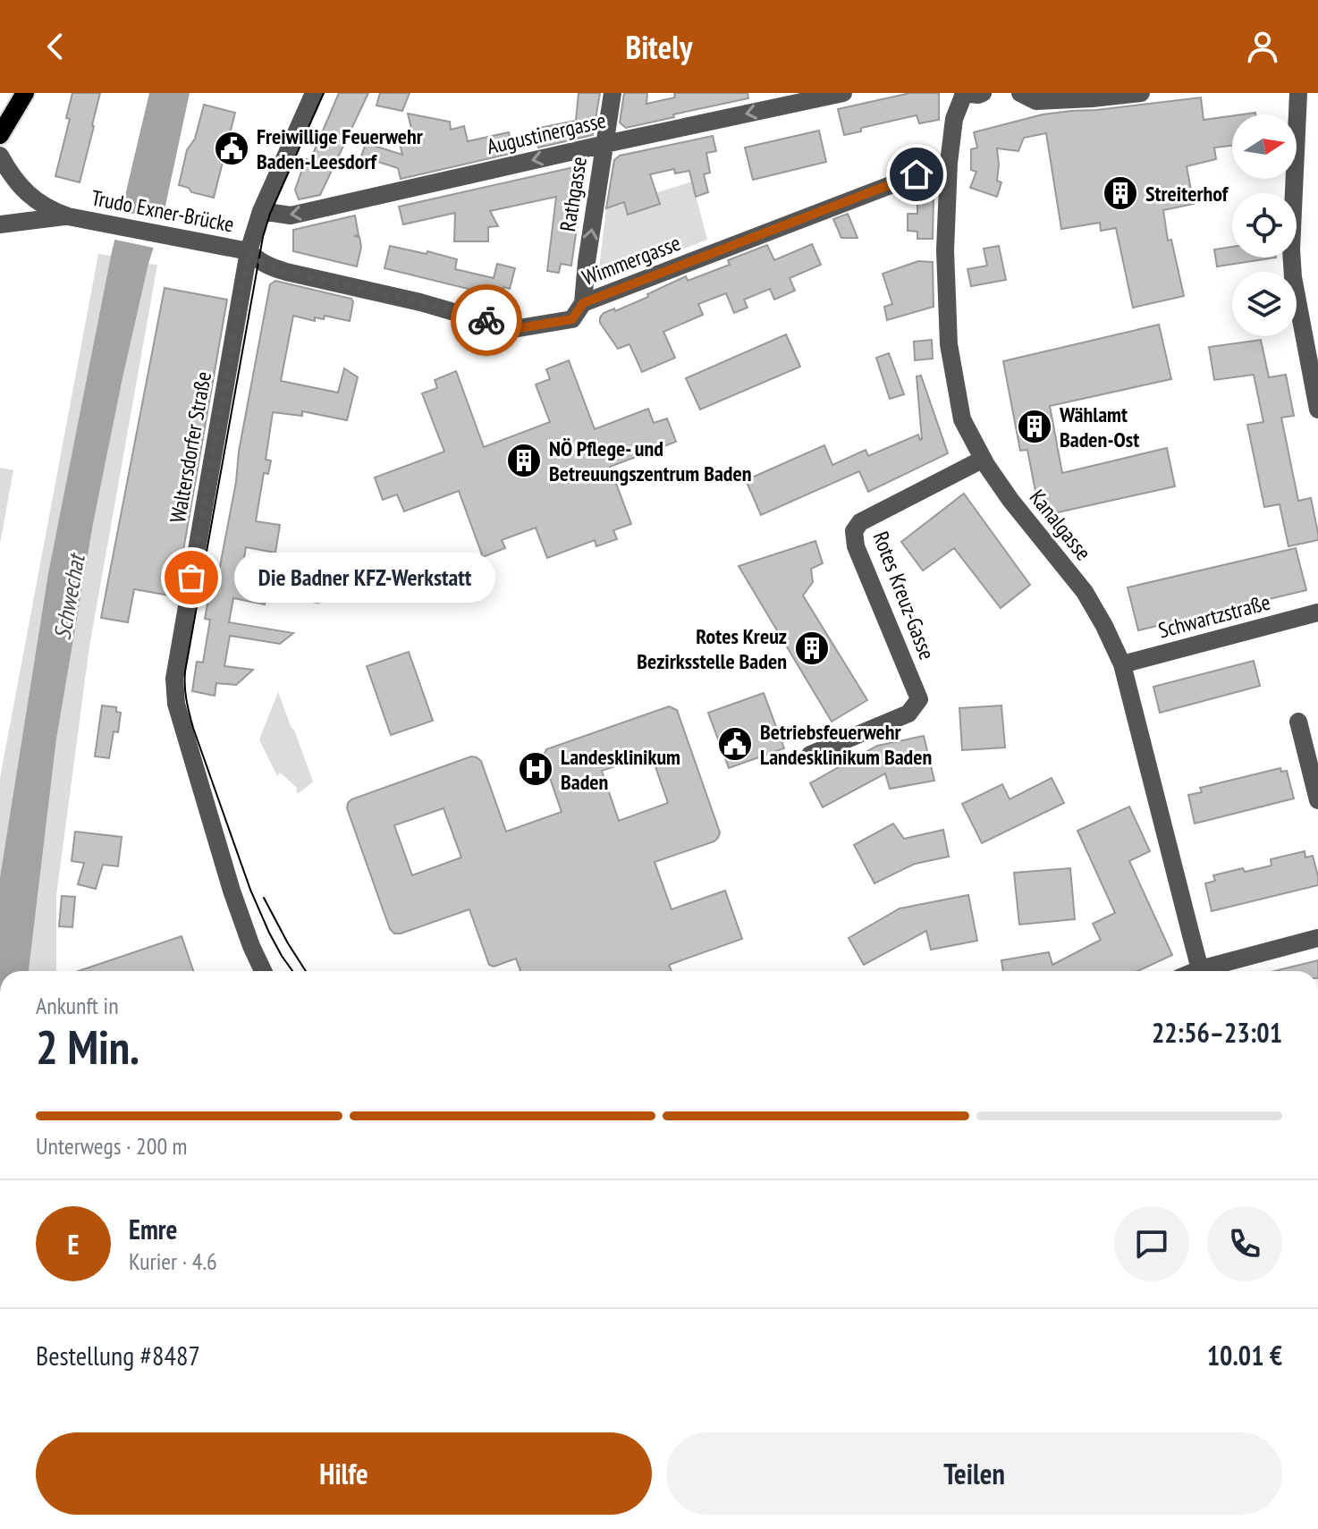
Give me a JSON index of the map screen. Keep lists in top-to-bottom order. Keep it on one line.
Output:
{"streets":{"street":["Augustinergasse","Rathgasse","Trudo Exner-Brücke","Wimmergasse","Waltersdorfer Straße","Kanalgasse","Rotes Kreuz-Gasse","Schwartzstraße"]},"crossings":[["Augustinergasse","Rathgasse"],["Augustinergasse","Waltersdorfer Straße"],["Rathgasse","Wimmergasse"],["Trudo Exner-Brücke","Wimmergasse"],["Trudo Exner-Brücke","Waltersdorfer Straße"],["Wimmergasse","Waltersdorfer Straße"],["Wimmergasse","Kanalgasse"],["Kanalgasse","Rotes Kreuz-Gasse"],["Kanalgasse","Schwartzstraße"]],"one_way":["Augustinergasse","Rathgasse"],"water":["Schwechat"],"places":{"public building":["Freiwillige Feuerwehr Baden-Leesdorf","Betriebsfeuerwehr Landesklinikum Baden"],"building":["Streiterhof","Wählamt Baden-Ost","NÖ Pflege- und Betreuungszentrum Baden","Rotes Kreuz Bezirksstelle Baden"],"other":["Die Badner KFZ-Werkstatt"],"hospital":["Landesklinikum Baden"]},"north":"right","page":{"header":"Bitely","bubble":"Die Badner KFZ-Werkstatt","heading":["2 Min.","Ankunft in","22:56–23:01"],"panel":["Emre","Kurier · 4.6","Bestellung #8487","10.01 €"],"bar":"Unterwegs · 200 m","round":"E","buttons":["Hilfe","Teilen"]}}
